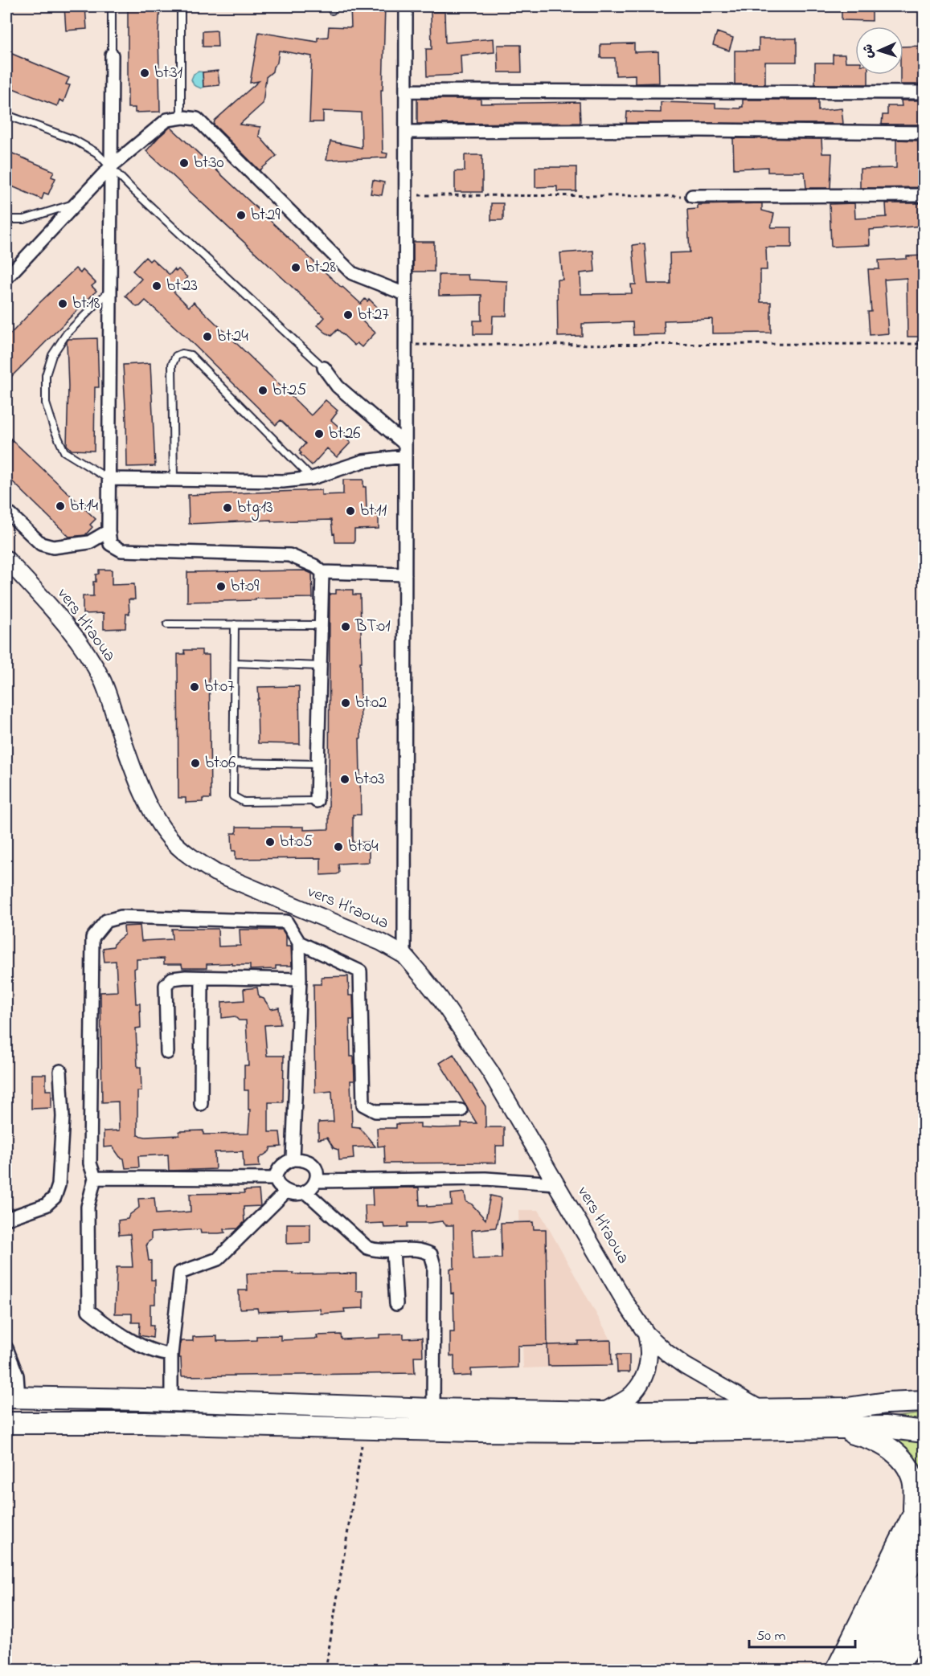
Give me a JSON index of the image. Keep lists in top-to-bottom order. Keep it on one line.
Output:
{"streets":{"street":["vers H'raoua"]},"places":["bt:31","bt:30","bt:29","bt:28","bt:23","bt:18","bt:27","bt:24","bt:25","bt:26","bt:14","btg:13","bt:11","bt:09","BT:01","bt:07","bt:02","bt:06","bt:03","bt:05","bt:04"],"scale_bar":"50 m","north":"left"}
